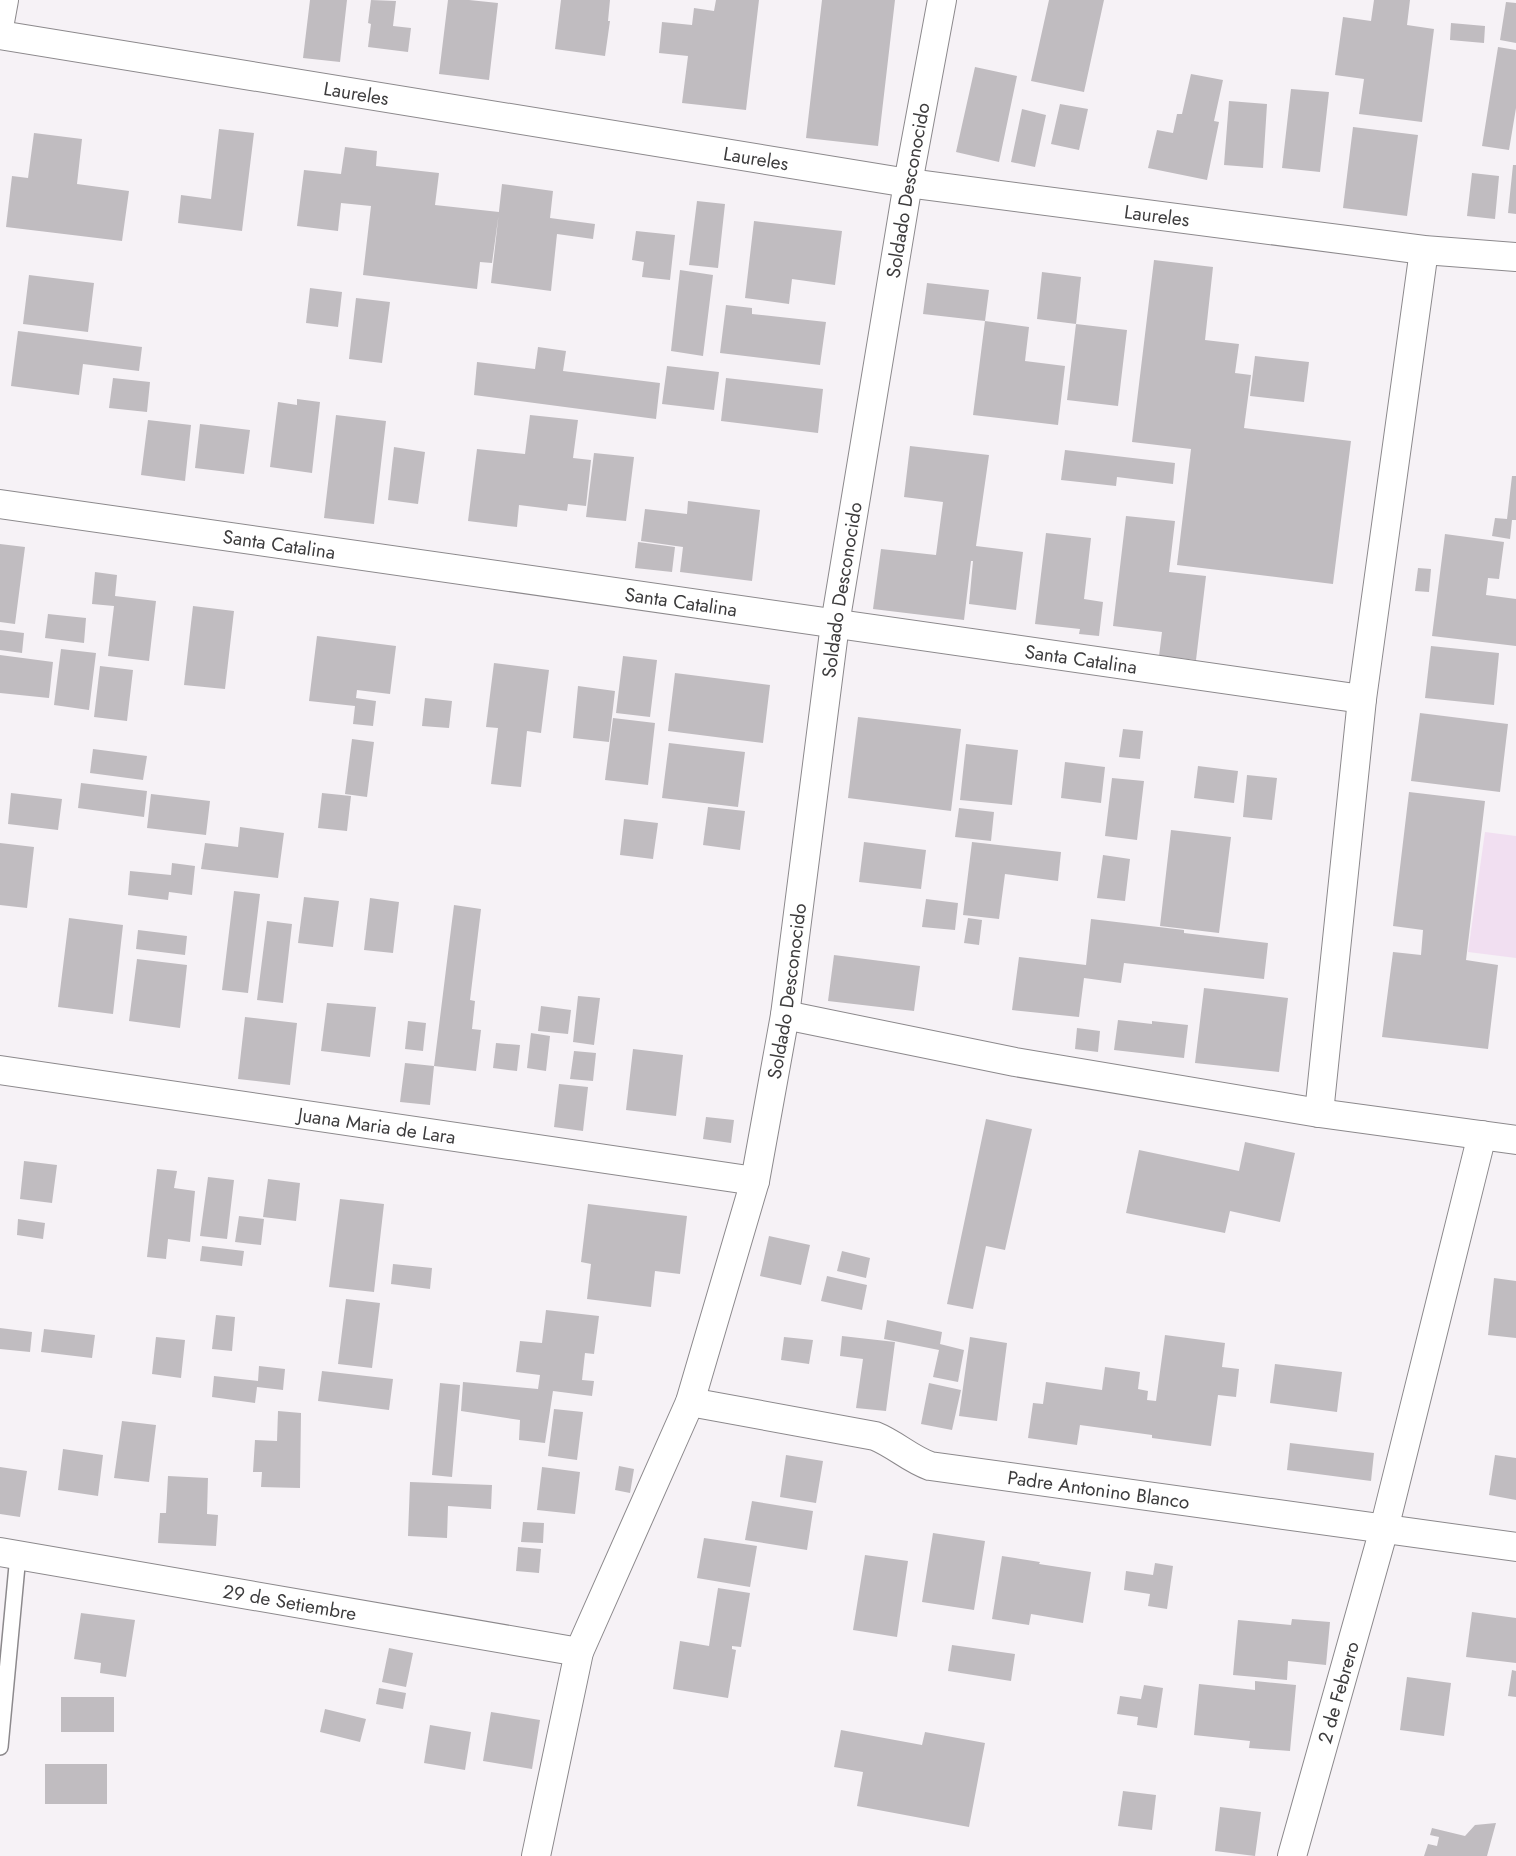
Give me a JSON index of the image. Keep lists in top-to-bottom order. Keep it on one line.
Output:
{"streets":{"street":["Laureles","Soldado Desconocido","Santa Catalina","Juana Maria de Lara","Padre Antonino Blanco","29 de Setiembre","2 de Febrero"]},"crossings":[["Laureles","Soldado Desconocido"],["Soldado Desconocido","Santa Catalina"],["Soldado Desconocido","Juana Maria de Lara"],["Soldado Desconocido","Padre Antonino Blanco"],["Soldado Desconocido","29 de Setiembre"],["Padre Antonino Blanco","2 de Febrero"]]}
